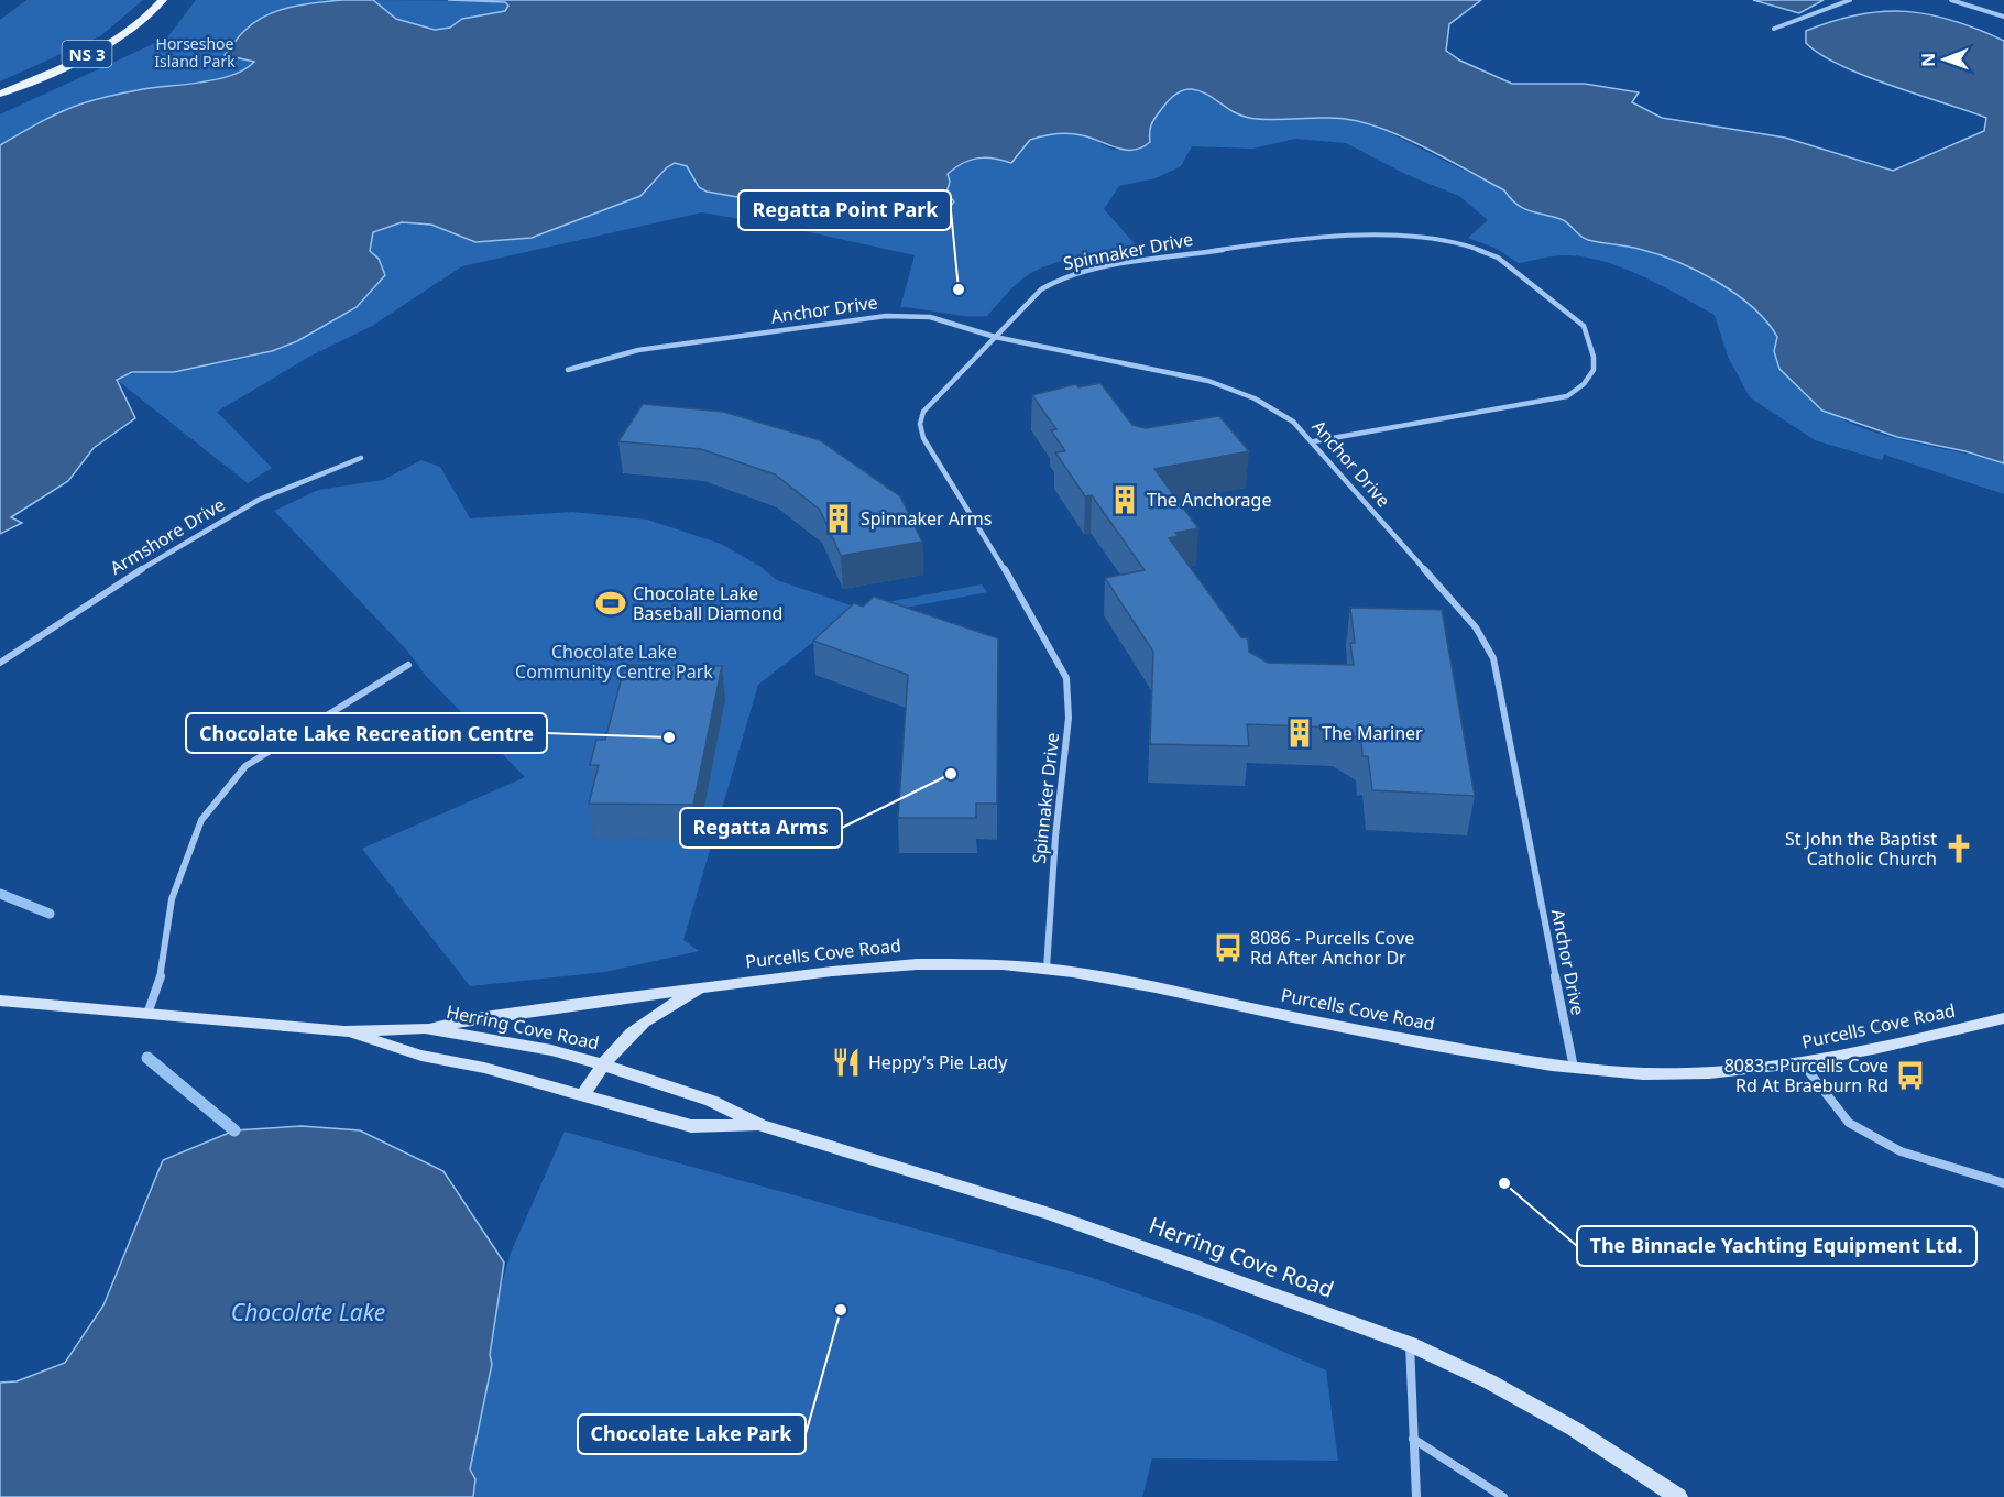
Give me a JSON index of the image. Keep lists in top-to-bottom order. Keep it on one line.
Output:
{"streets":{"main road":["NS 3","Purcells Cove Road","Herring Cove Road"],"street":["Spinnaker Drive","Anchor Drive","Armshore Drive"]},"crossings":[["Spinnaker Drive","Anchor Drive"],["Spinnaker Drive","Purcells Cove Road"],["Anchor Drive","Purcells Cove Road"],["Purcells Cove Road","Herring Cove Road"]],"water":["Chocolate Lake"],"parks":["Horseshoe Island Park","Chocolate Lake Community Centre Park"],"places":{"other":["Regatta Point Park","Chocolate Lake Recreation Centre","Regatta Arms","The Binnacle Yachting Equipment Ltd.","Chocolate Lake Park"],"building":["The Anchorage","Spinnaker Arms","The Mariner"],"sports":["Chocolate Lake Baseball Diamond"],"church":["St John the Baptist Catholic Church"],"bus stop":["8086 - Purcells Cove Rd After Anchor Dr","8083 - Purcells Cove Rd At Braeburn Rd"],"restaurant":["Heppy's Pie Lady"]},"north":"left"}
